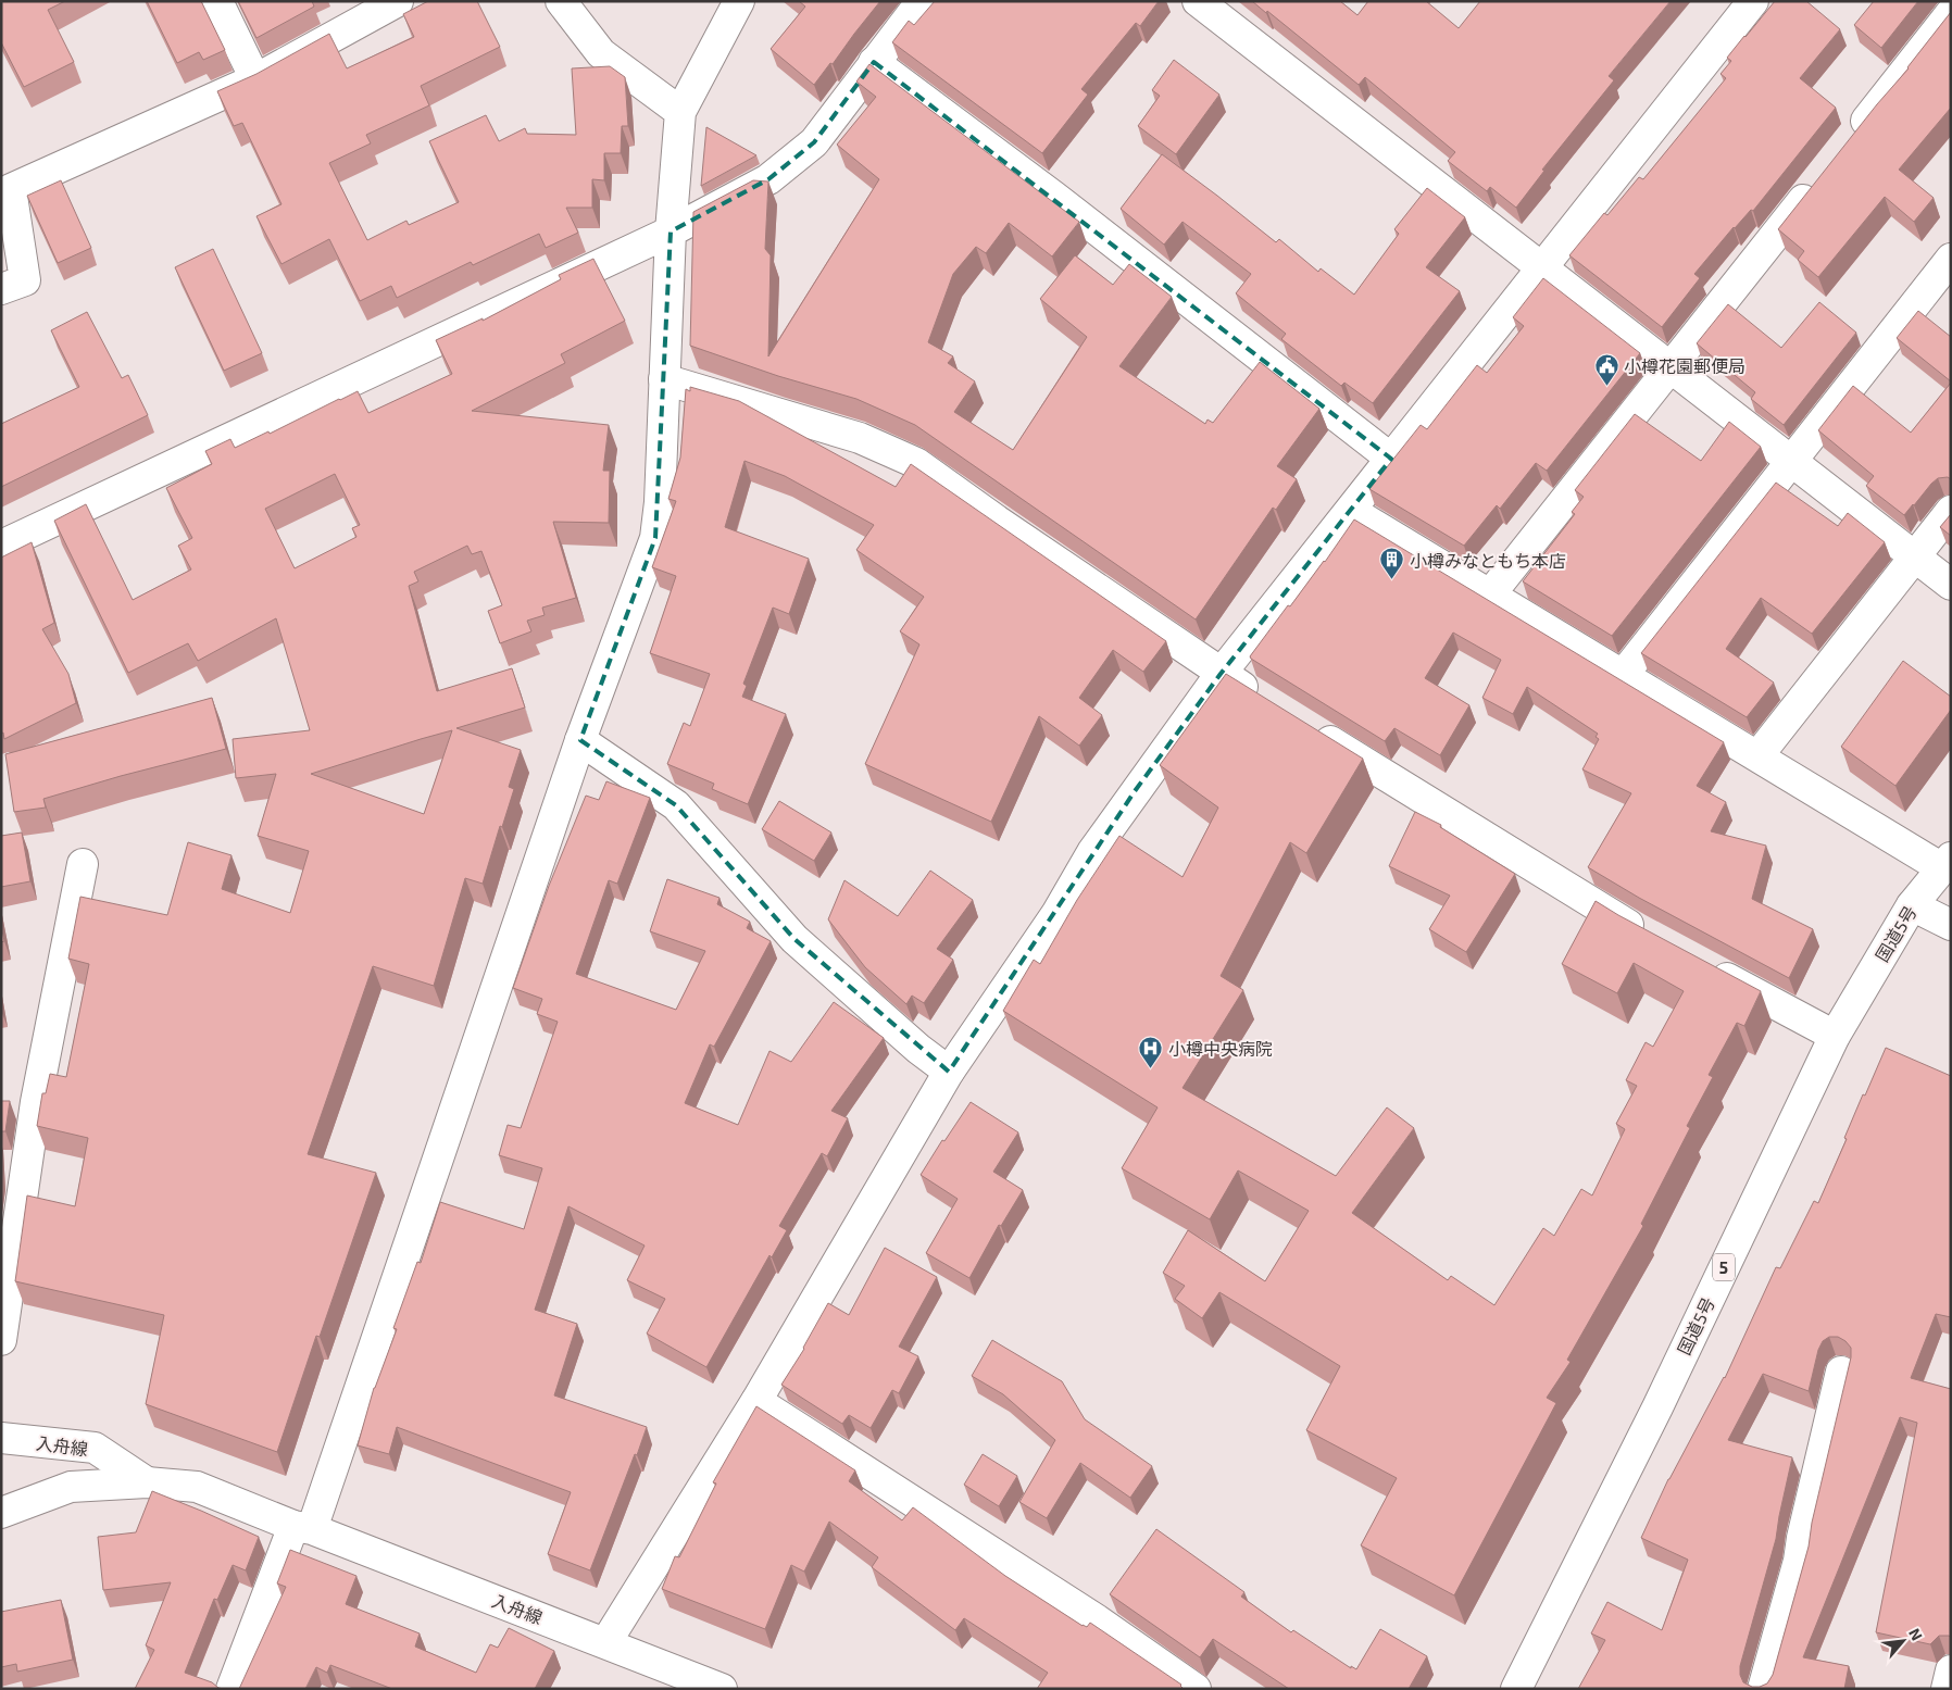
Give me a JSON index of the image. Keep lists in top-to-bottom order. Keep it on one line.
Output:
{"streets":{"main road":["国道5号","5","入舟線"]},"places":{"public building":["小樽花園郵便局"],"building":["小樽みなともち本店"],"hospital":["小樽中央病院"]},"north":"top right"}
